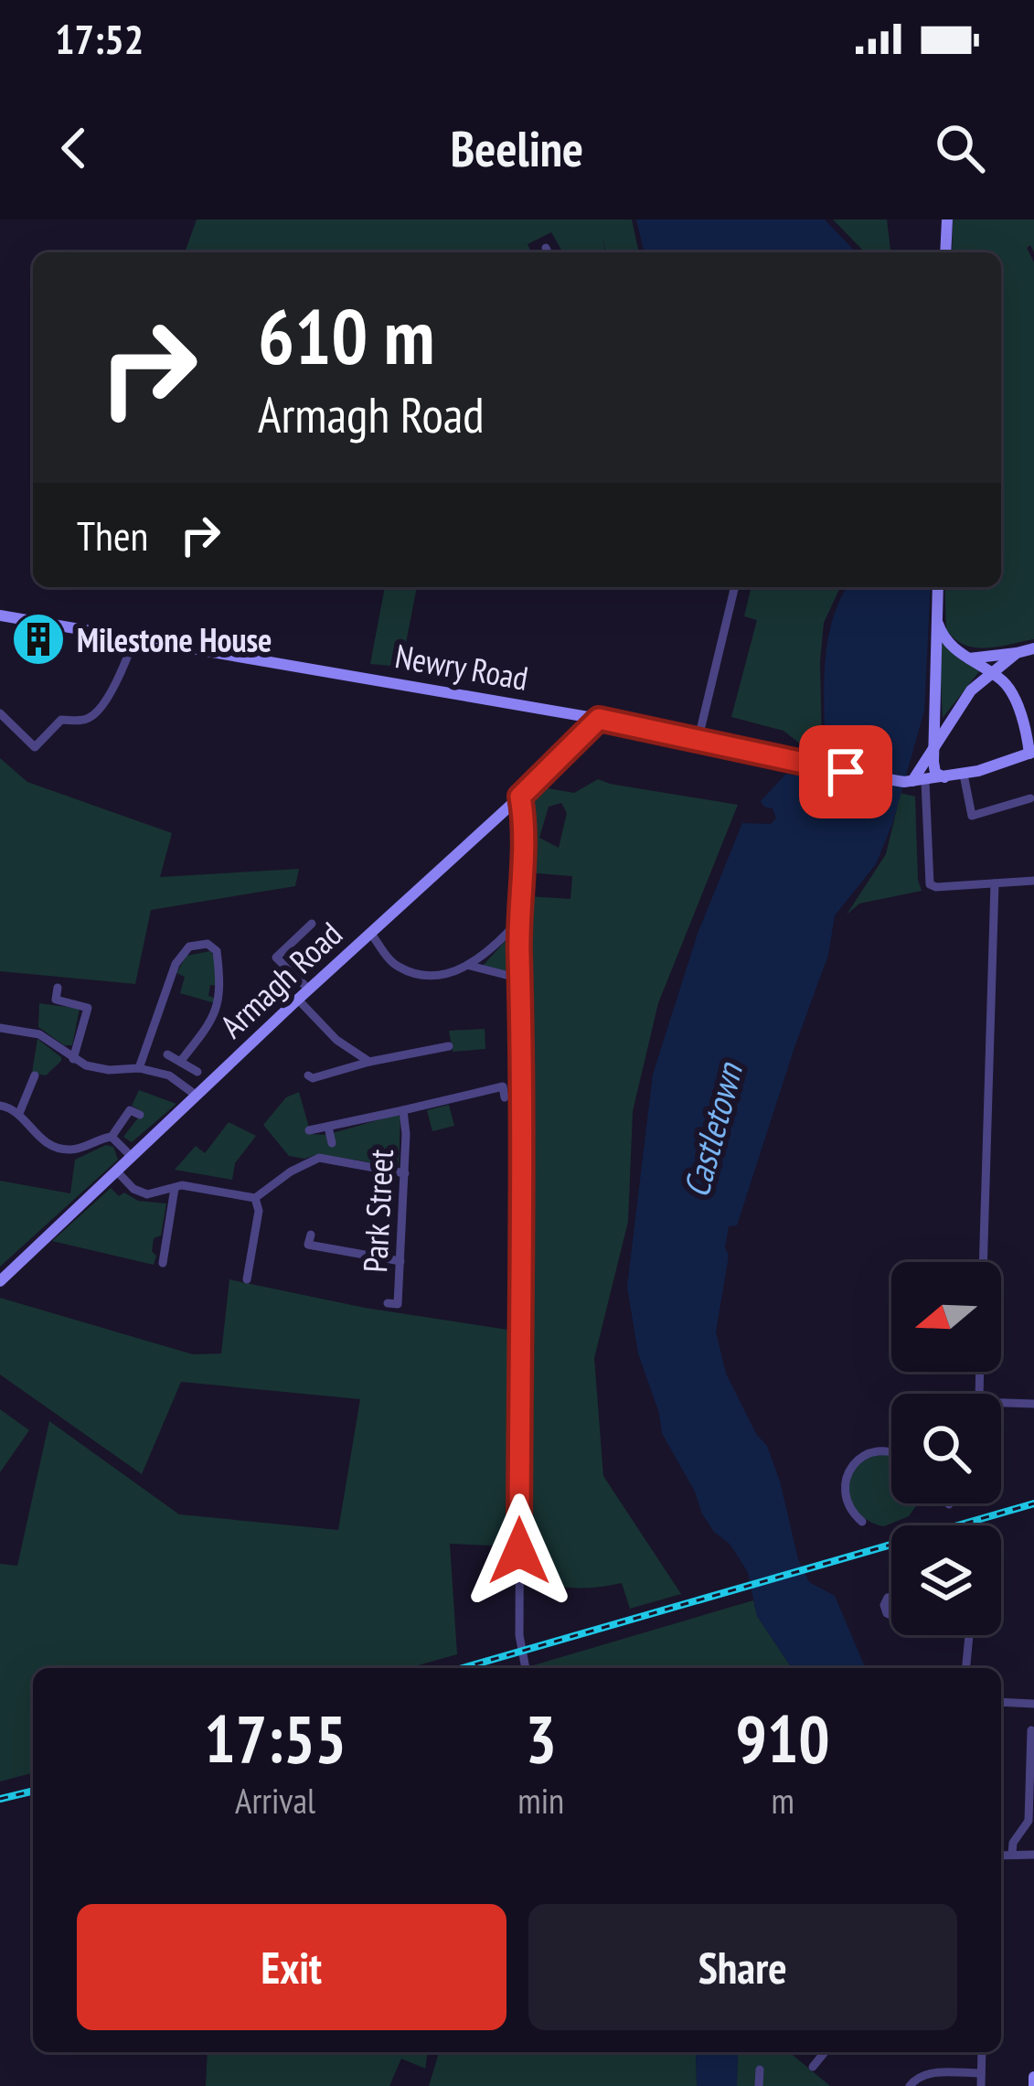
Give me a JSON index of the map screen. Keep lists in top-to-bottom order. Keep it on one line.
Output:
{"streets":{"main road":["Newry Road","Armagh Road"],"street":["Park Street"]},"crossings":[["Newry Road","Armagh Road"]],"water":["Castletown"],"places":{"building":["Milestone House"]},"north":"left","page":{"status":"17:52","header":"Beeline","turn":["610 m","Armagh Road"],"then":"Then","eta":["17:55","Arrival","3","min","910","m"],"buttons":["Exit","Share"]}}
